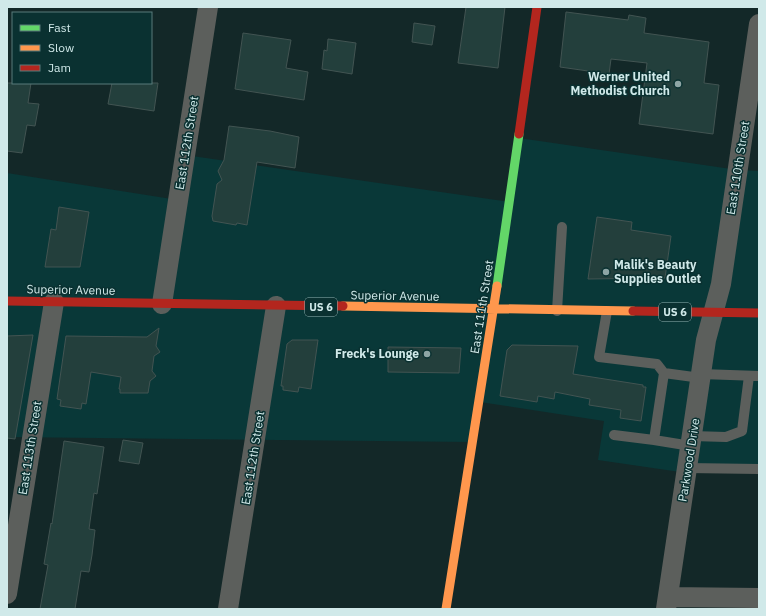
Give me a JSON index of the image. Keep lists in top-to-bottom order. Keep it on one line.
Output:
{"streets":{"main road":["Superior Avenue","US 6","East 111th Street"],"street":["East 112th Street","East 110th Street","East 113th Street","Parkwood Drive"]},"crossings":[["East 112th Street","Superior Avenue"],["East 110th Street","Superior Avenue"],["East 110th Street","Parkwood Drive"],["Superior Avenue","East 111th Street"],["Superior Avenue","East 113th Street"],["Superior Avenue","Parkwood Drive"]],"places":["Werner United Methodist Church","Malik's Beauty Supplies Outlet","Freck's Lounge"],"legend":["Fast","Slow","Jam"]}
